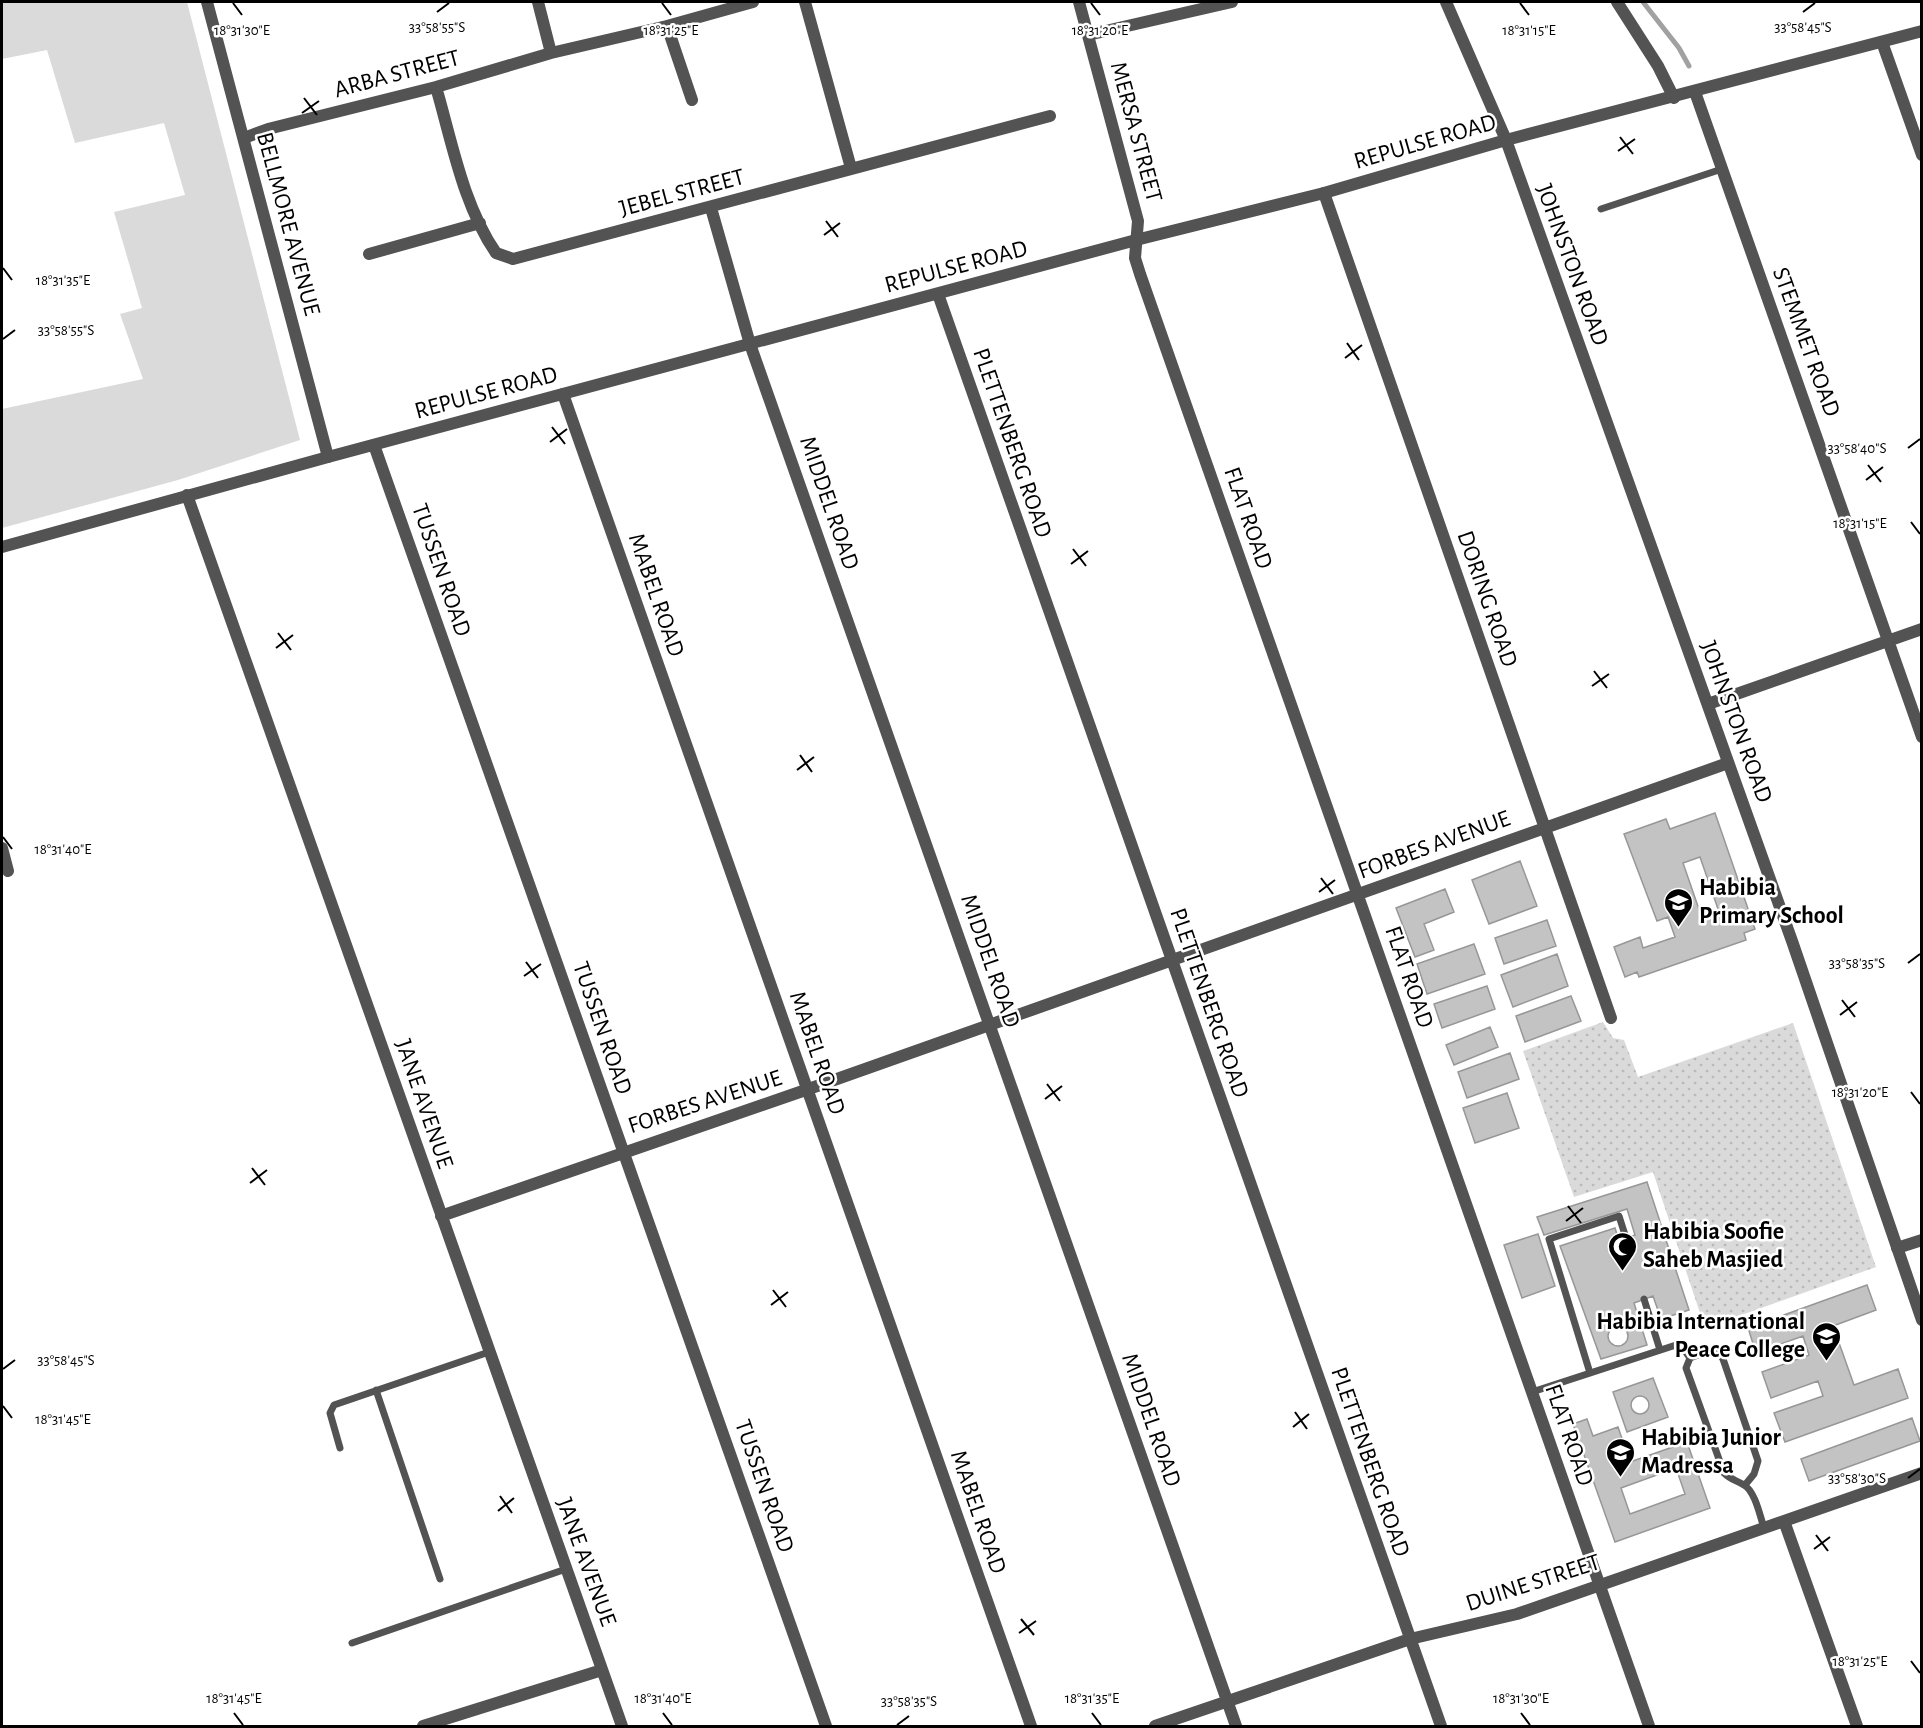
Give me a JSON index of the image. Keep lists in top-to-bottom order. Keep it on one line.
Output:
{"streets":{"street":["ARBA STREET","MERSA STREET","REPULSE ROAD","JEBEL STREET","BELLMORE AVENUE","JOHNSTON ROAD","STEMMET ROAD","PLETTENBERG ROAD","MIDDEL ROAD","FLAT ROAD","TUSSEN ROAD","MABEL ROAD","DORING ROAD","FORBES AVENUE","JANE AVENUE","DUINE STREET"]},"crossings":[["ARBA STREET","JEBEL STREET"],["ARBA STREET","BELLMORE AVENUE"],["MERSA STREET","REPULSE ROAD"],["MERSA STREET","FLAT ROAD"],["REPULSE ROAD","BELLMORE AVENUE"],["REPULSE ROAD","JOHNSTON ROAD"],["REPULSE ROAD","STEMMET ROAD"],["REPULSE ROAD","PLETTENBERG ROAD"],["REPULSE ROAD","MIDDEL ROAD"],["REPULSE ROAD","FLAT ROAD"],["REPULSE ROAD","TUSSEN ROAD"],["REPULSE ROAD","MABEL ROAD"],["REPULSE ROAD","DORING ROAD"],["REPULSE ROAD","JANE AVENUE"],["JEBEL STREET","MIDDEL ROAD"],["JOHNSTON ROAD","FORBES AVENUE"],["PLETTENBERG ROAD","FORBES AVENUE"],["PLETTENBERG ROAD","DUINE STREET"],["MIDDEL ROAD","FORBES AVENUE"],["MIDDEL ROAD","DUINE STREET"],["FLAT ROAD","FORBES AVENUE"],["FLAT ROAD","DUINE STREET"],["TUSSEN ROAD","FORBES AVENUE"],["MABEL ROAD","FORBES AVENUE"],["DORING ROAD","FORBES AVENUE"],["FORBES AVENUE","JANE AVENUE"]],"places":{"school or university":["Habibia Primary School","Habibia International Peace College","Habibia Junior Madressa"],"mosque":["Habibia Soofie Saheb Masjied"]},"coordinates":["33°58'55\"S","33°58'45\"S","18°31'30\"E","18°31'25\"E","18°31'15\"E","18°31'20\"E","18°31'35\"E","33°58'40\"S","18°31'40\"E","33°58'35\"S","18°31'45\"E","33°58'30\"S"]}
